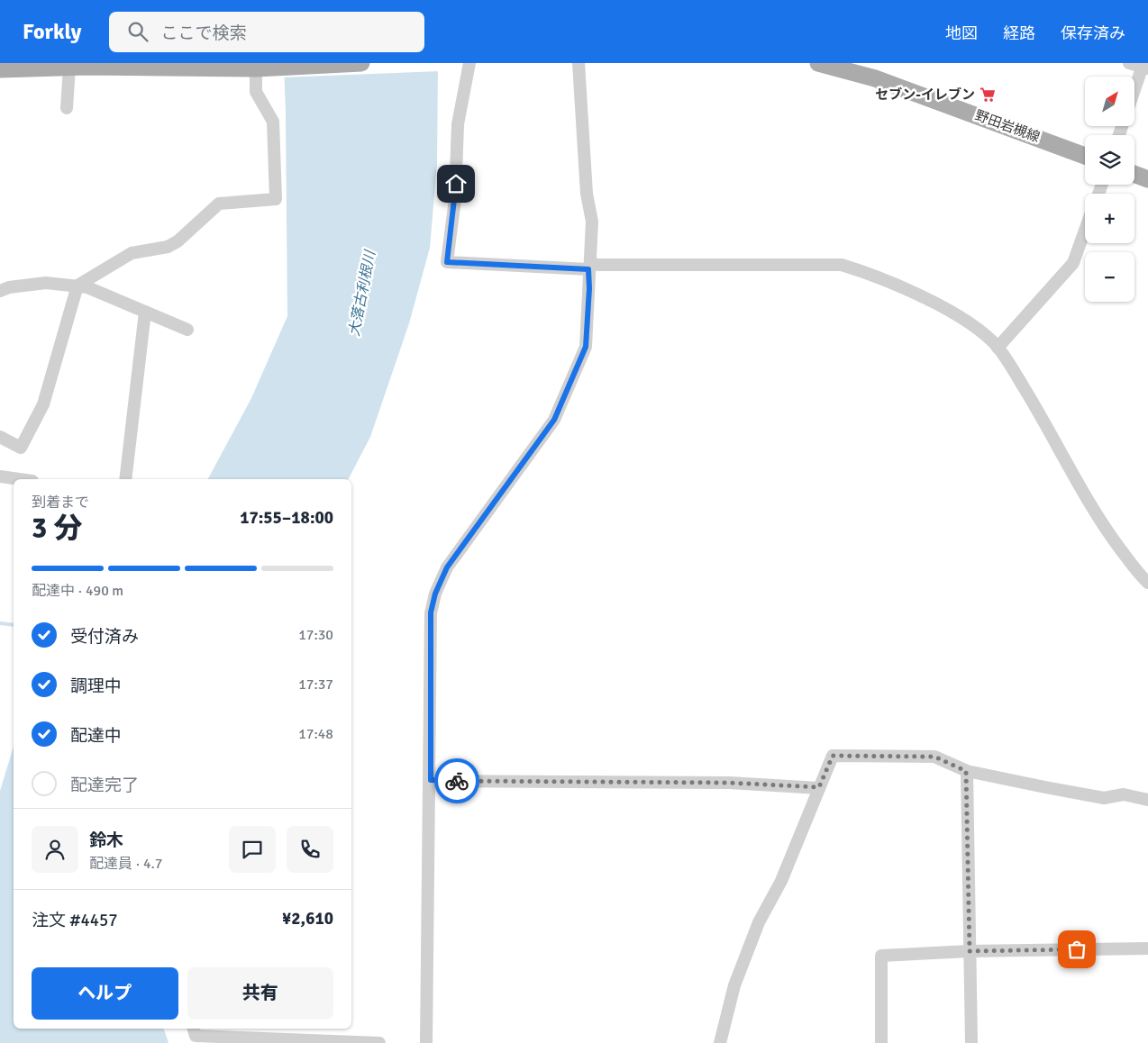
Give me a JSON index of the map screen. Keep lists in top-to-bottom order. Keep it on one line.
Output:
{"streets":{"main road":["野田岩槻線"]},"water":["大落古利根川"],"places":{"supermarket":["セブン-イレブン"]},"north":"top right","page":{"header":"Forkly","search":"ここで検索","nav":["地図","経路","保存済み"],"map_buttons":["+","−"],"heading":["3 分","到着まで","17:55–18:00"],"panel":["鈴木","配達員 · 4.7","注文 #4457","¥2,610"],"bar":"配達中 · 490 m","list":[["受付済み","17:30"],["調理中","17:37"],["配達中","17:48"],"配達完了"],"buttons":["ヘルプ","共有"]}}
